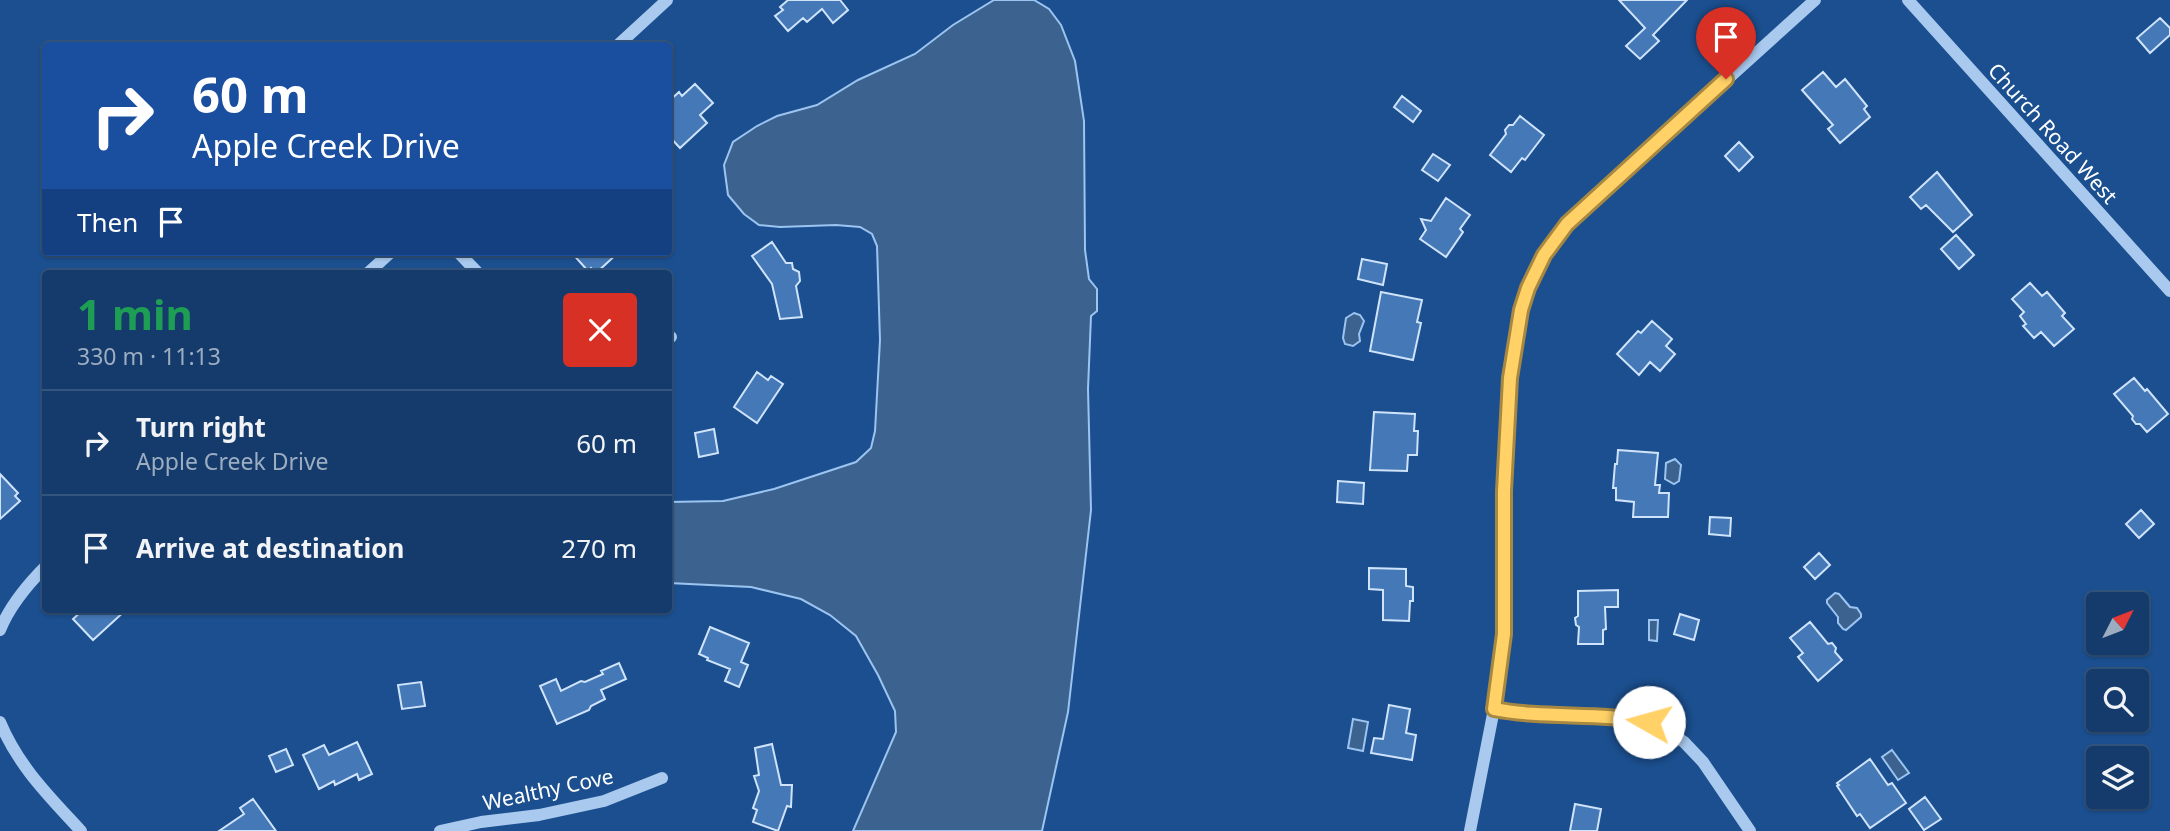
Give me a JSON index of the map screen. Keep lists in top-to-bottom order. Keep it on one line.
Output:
{"streets":{"street":["Church Road West","Wealthy Cove"]},"north":"top right","page":{"turn":["60 m","Apple Creek Drive"],"then":"Then","heading":["1 min","330 m · 11:13"],"list":[{"name":"Turn right","note":"Apple Creek Drive","value":"60 m"},{"name":"Arrive at destination","value":"270 m"}]}}
